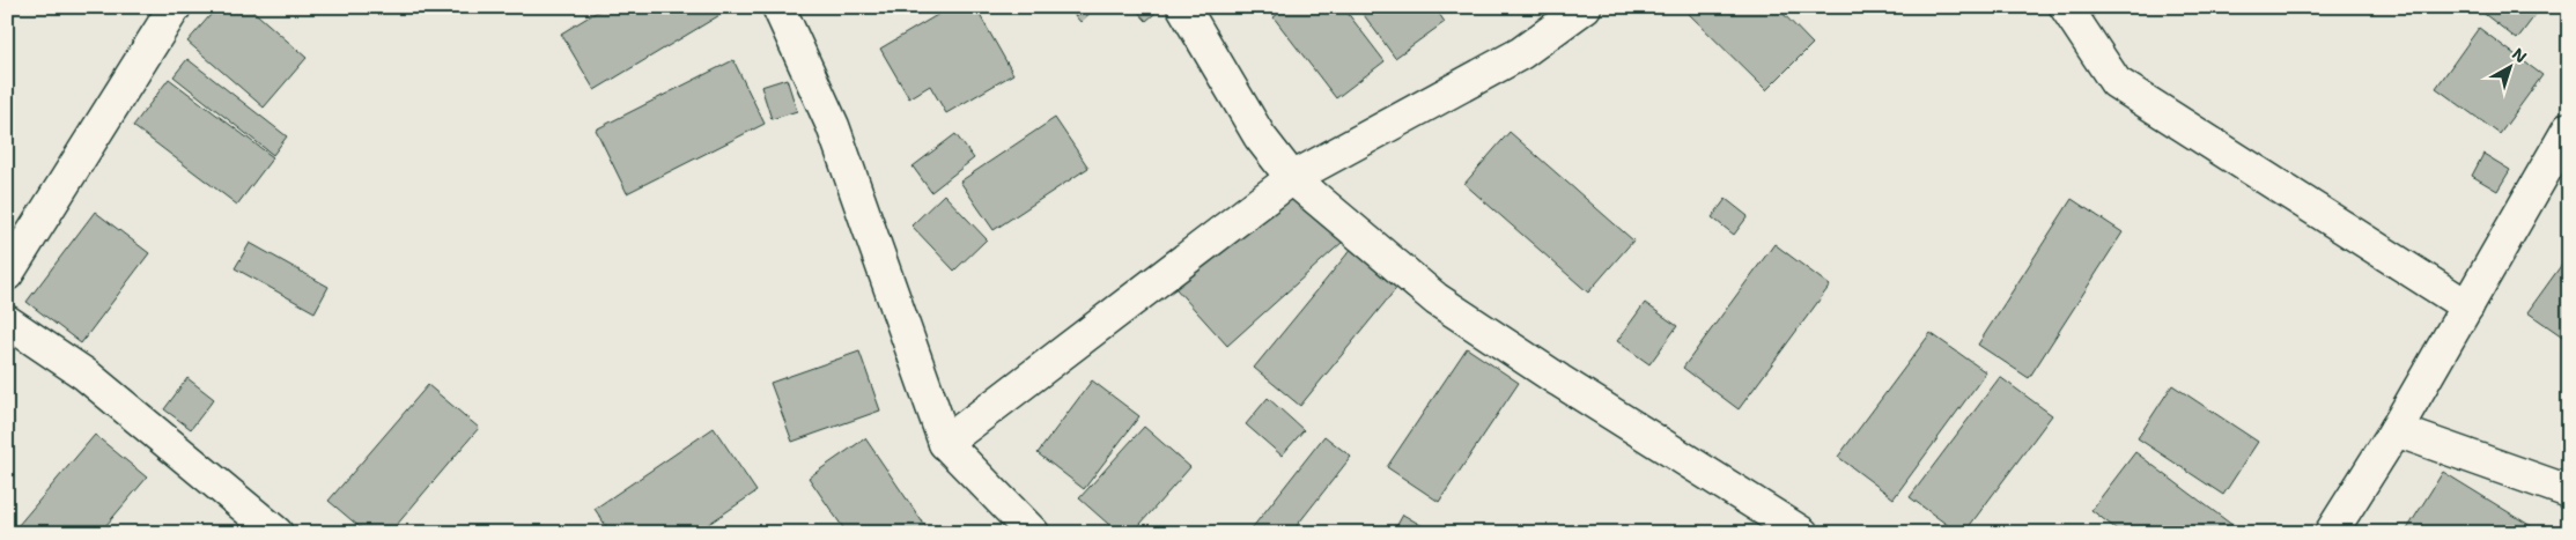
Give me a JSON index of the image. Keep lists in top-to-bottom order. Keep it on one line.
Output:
{"north":"top right"}
